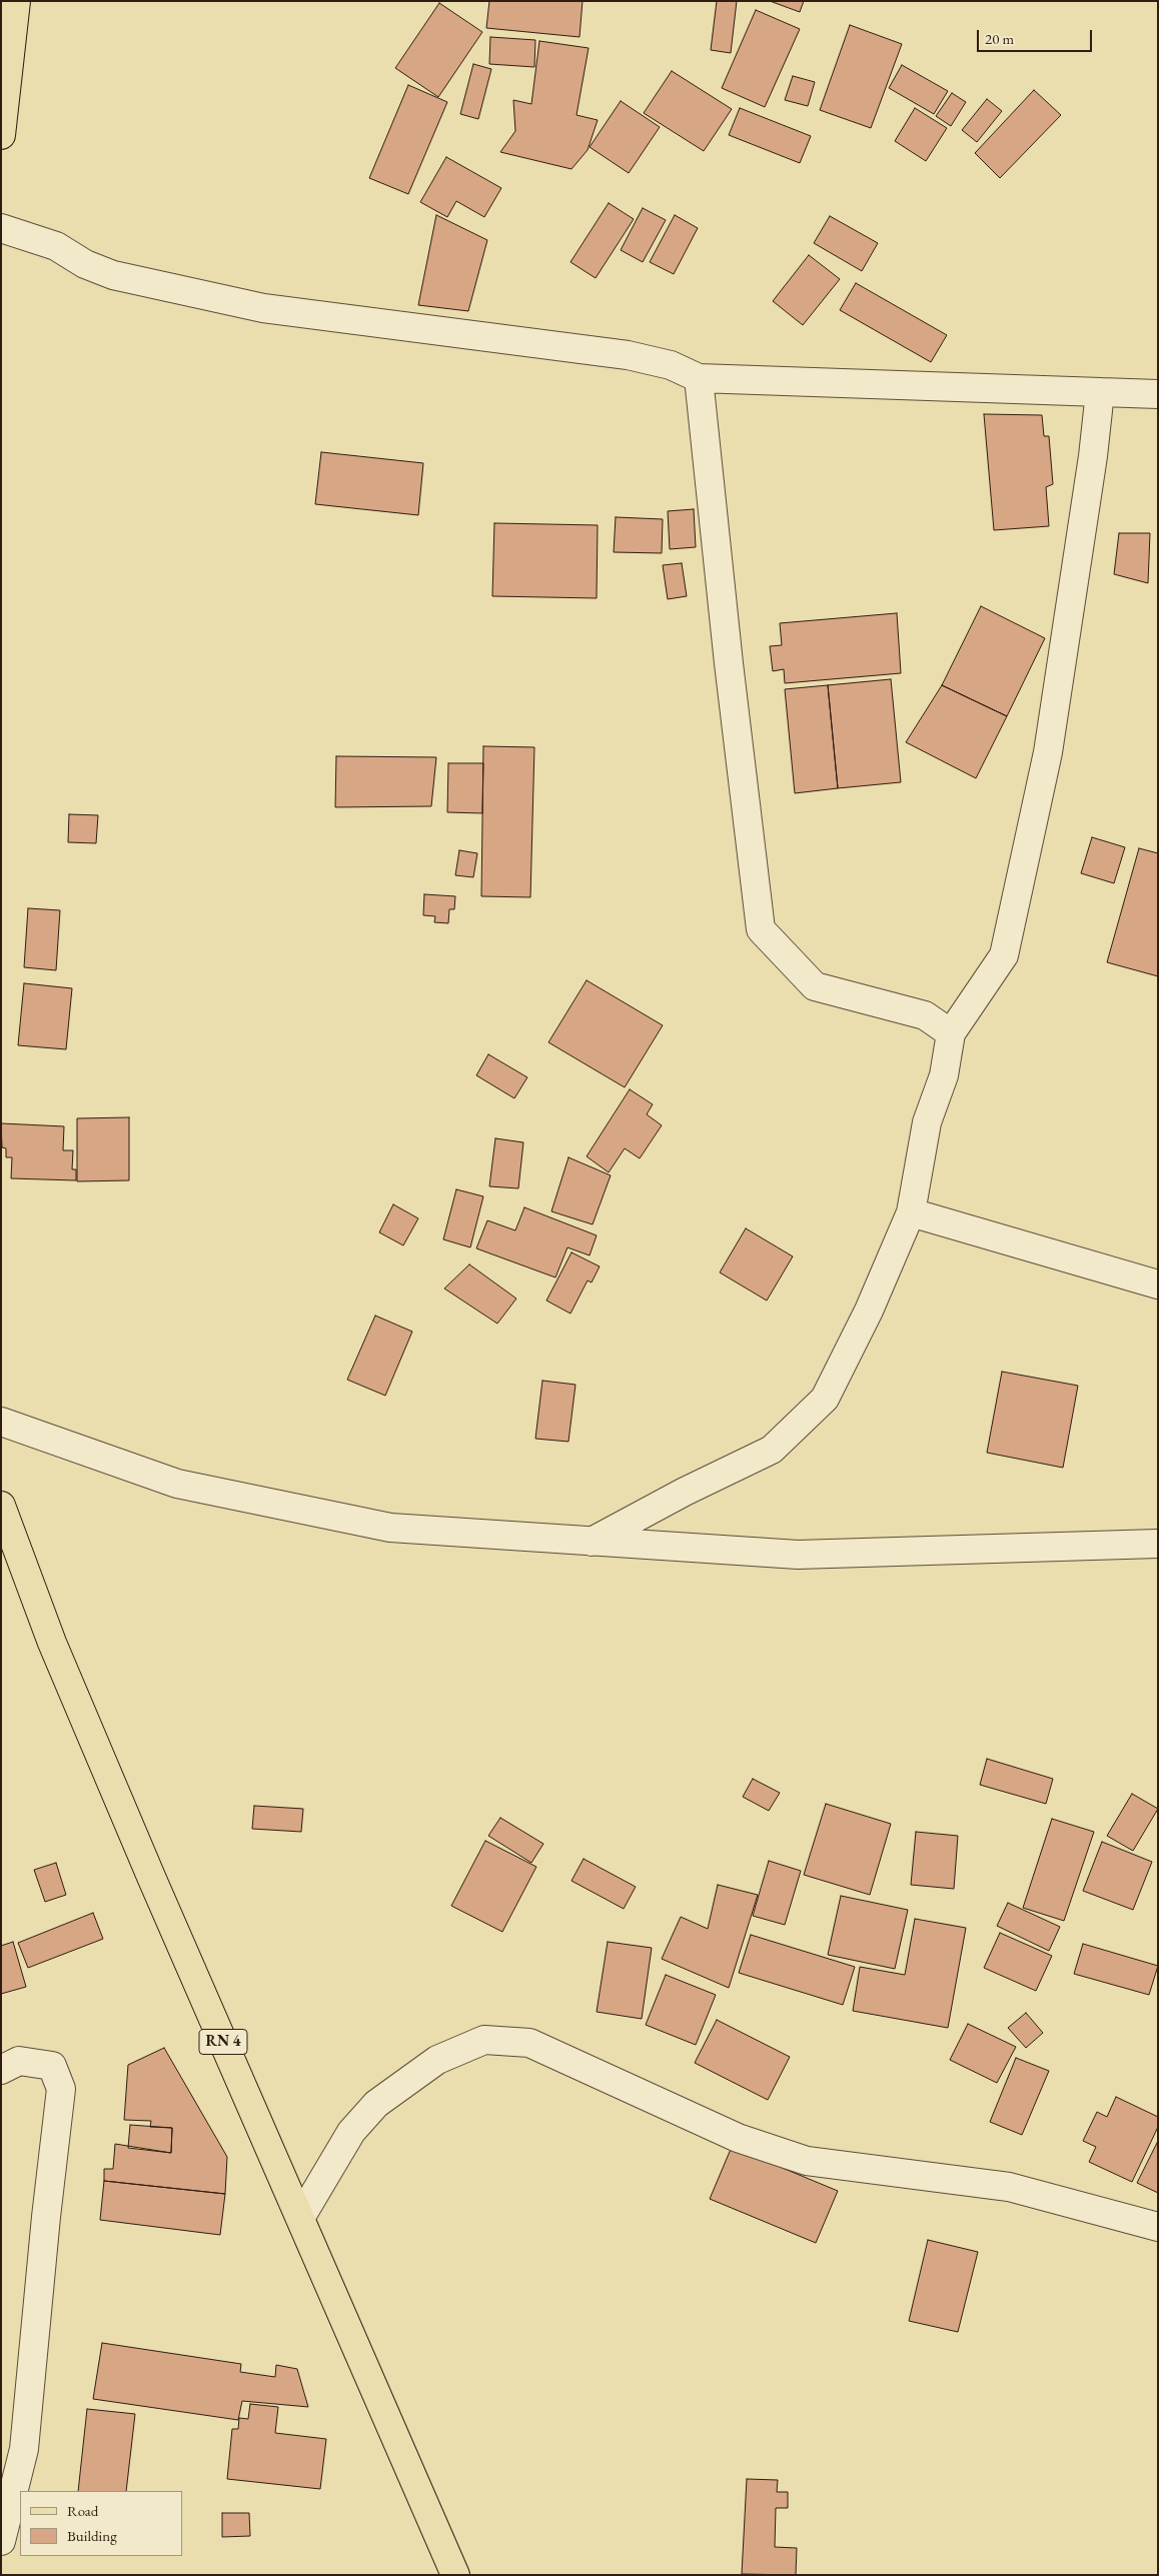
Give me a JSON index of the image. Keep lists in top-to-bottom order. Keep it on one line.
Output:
{"streets":{"main road":["RN 4"]},"legend":["Road","Building"],"scale_bar":"20 m"}
